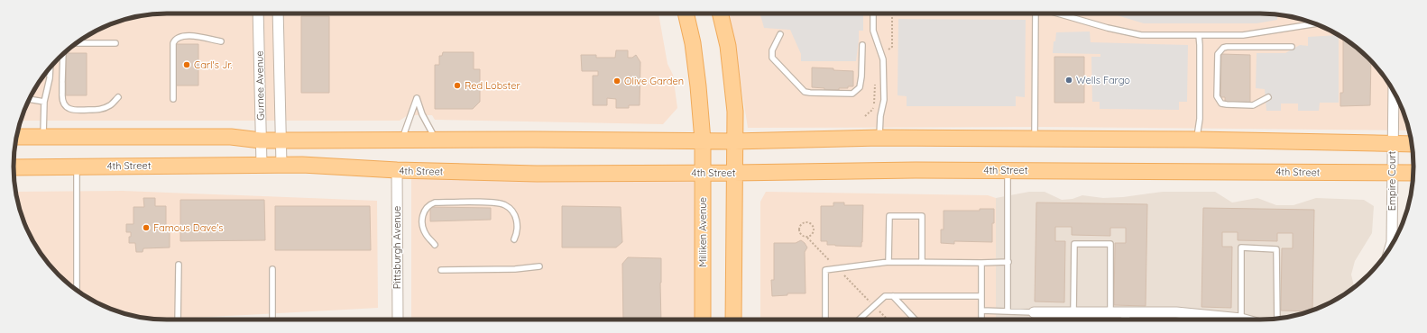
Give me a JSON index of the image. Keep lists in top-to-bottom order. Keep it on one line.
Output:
{"streets":{"main road":["4th Street","Milliken Avenue"],"street":["Gurnee Avenue","Empire Court","Pittsburgh Avenue"]},"crossings":[["Gurnee Avenue","4th Street"],["4th Street","Empire Court"],["4th Street","Milliken Avenue"],["4th Street","Pittsburgh Avenue"]],"places":["Carl's Jr.","Wells Fargo","Olive Garden","Red Lobster","Famous Dave's"]}
